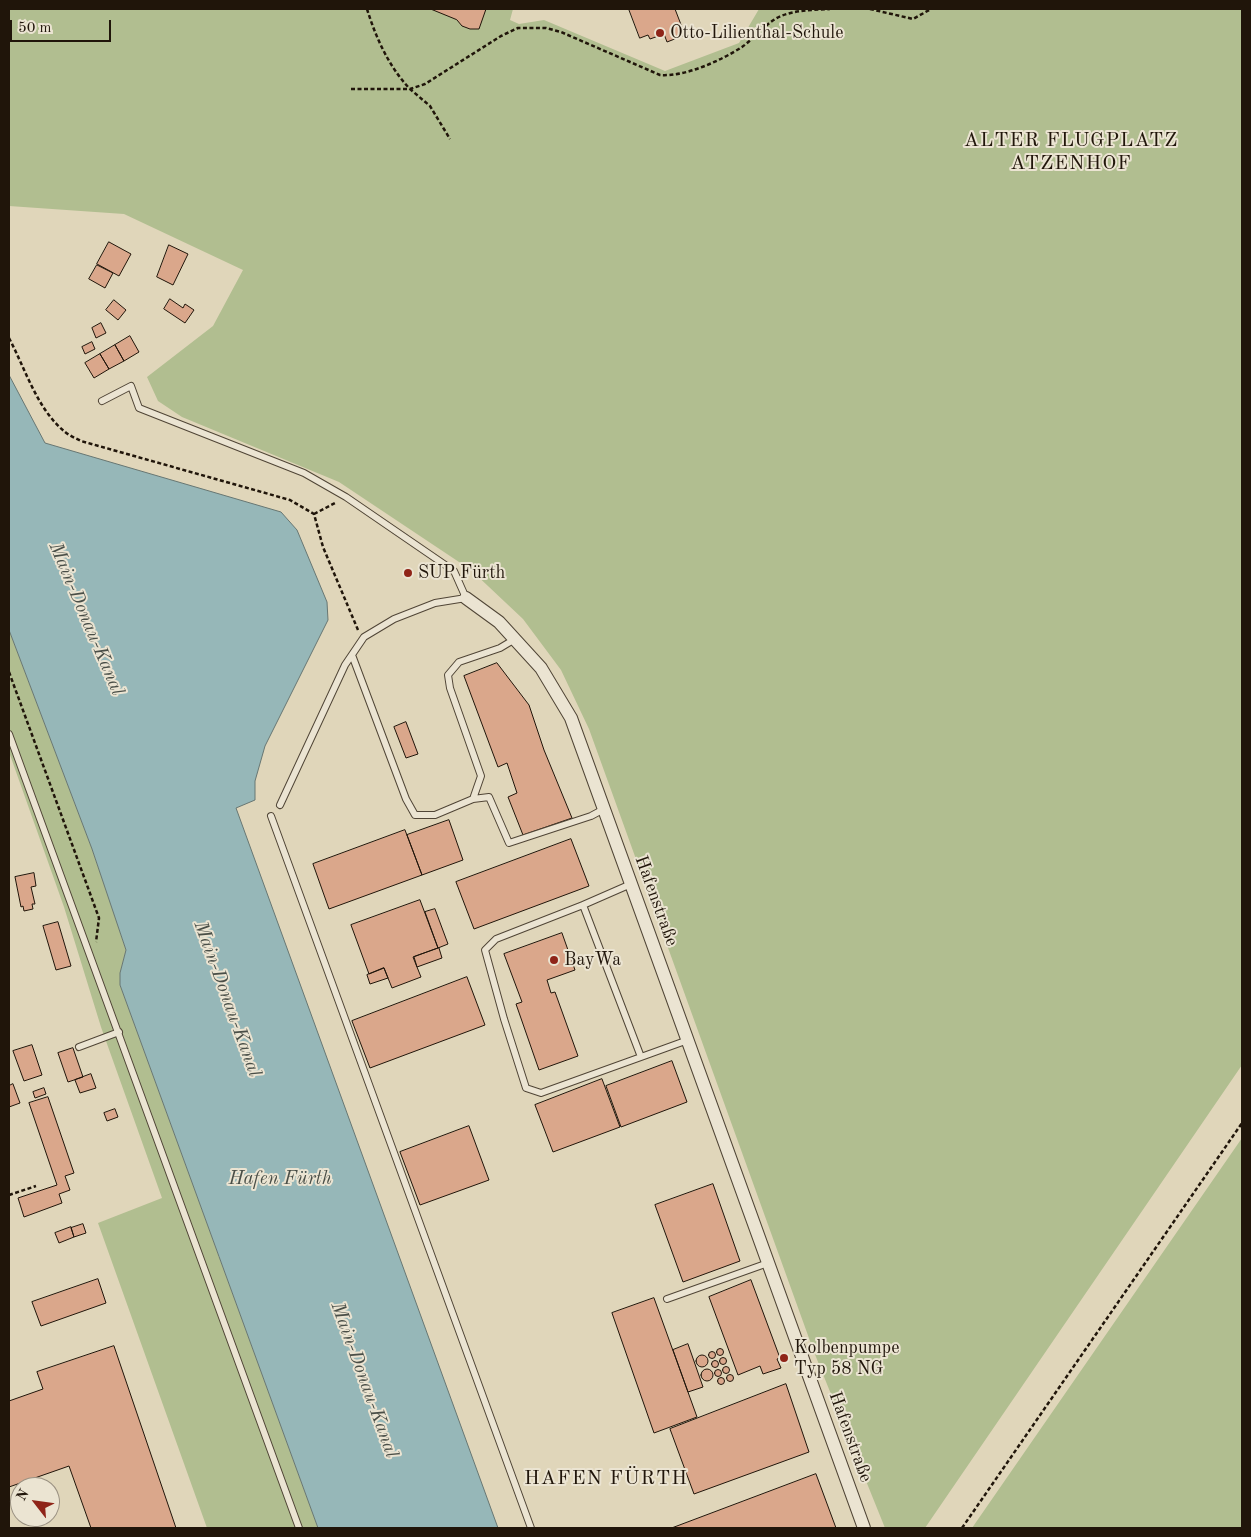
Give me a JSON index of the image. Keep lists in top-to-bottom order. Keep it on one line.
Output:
{"streets":{"street":["Hafenstraße"]},"districts":["ALTER FLUGPLATZ ATZENHOF","HAFEN FÜRTH"],"water":["Main-Donau-Kanal","Hafen Fürth"],"places":["Otto-Lilienthal-Schule","SUP Fürth","BayWa","Kolbenpumpe Typ 58 NG"],"scale_bar":"50 m","north":"top left"}
